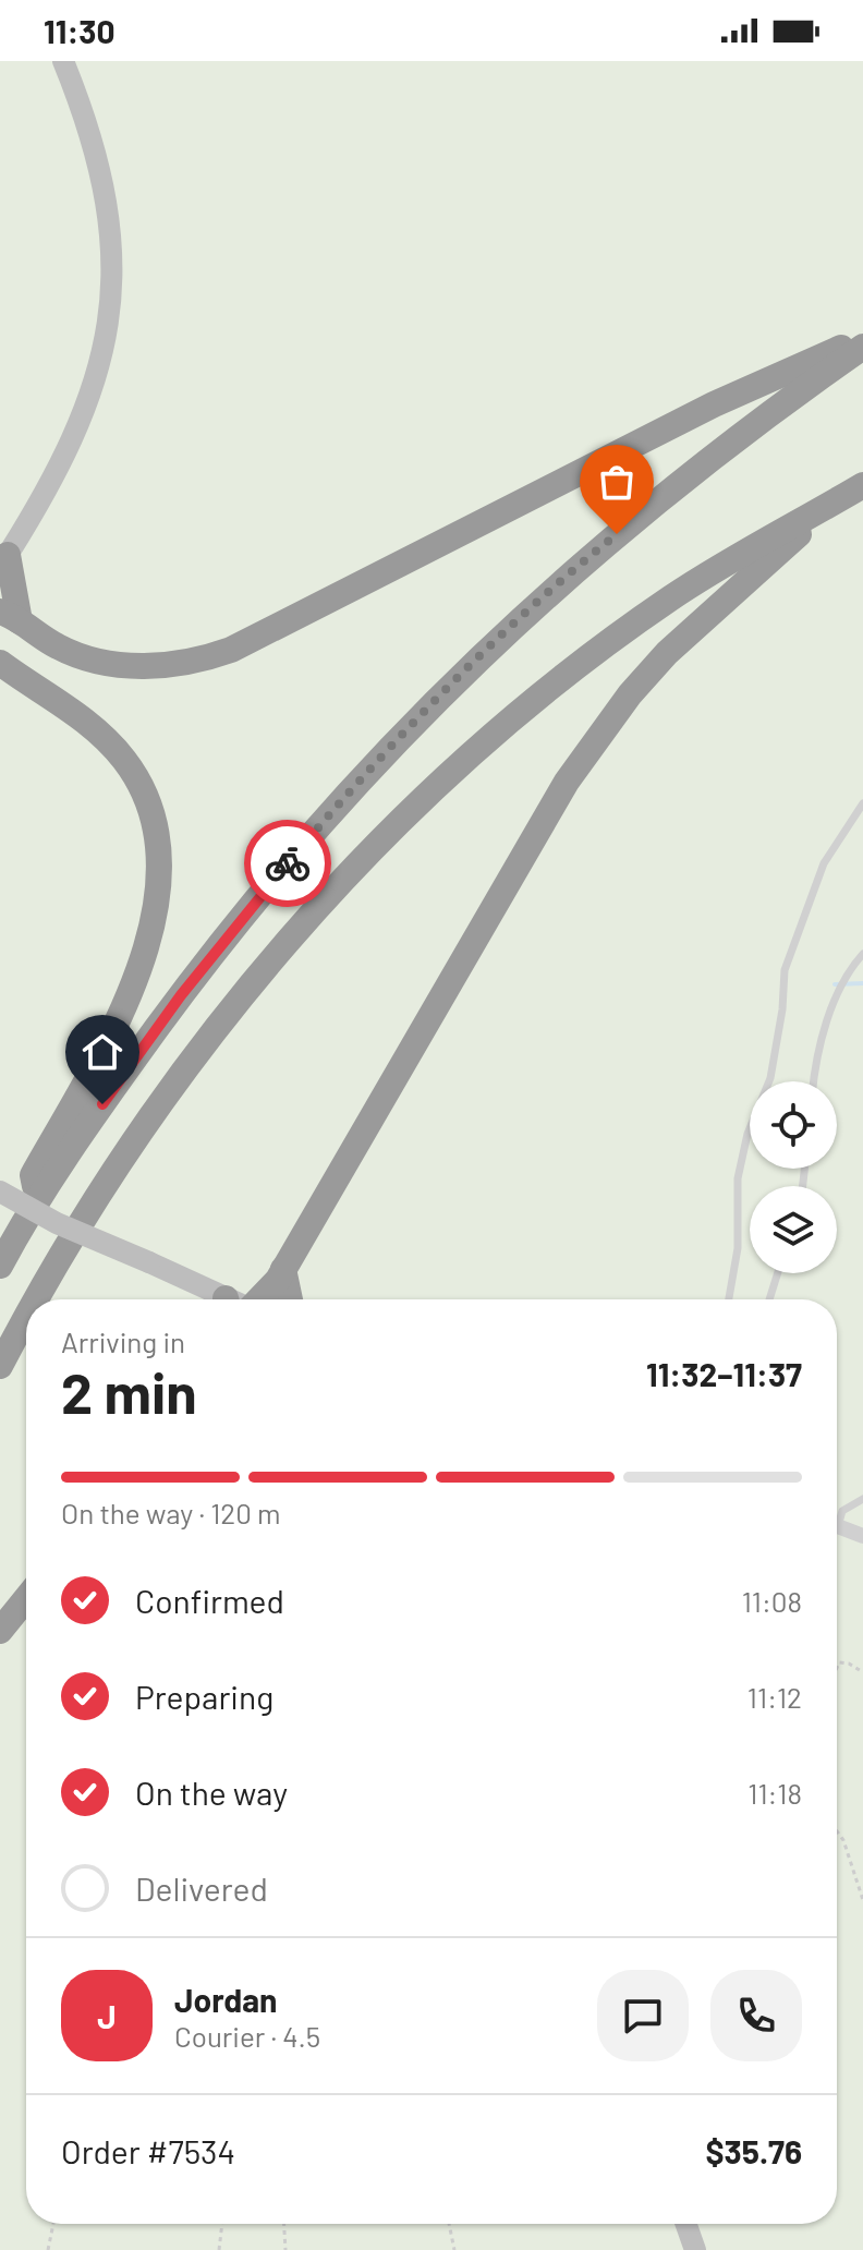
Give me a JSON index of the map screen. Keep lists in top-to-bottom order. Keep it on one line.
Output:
{"page":{"status":"11:30","heading":["2 min","Arriving in","11:32–11:37"],"panel":["Jordan","Courier · 4.5","Order #7534","$35.76"],"bar":"On the way · 120 m","list":[["Confirmed","11:08"],["Preparing","11:12"],["On the way","11:18"],"Delivered"],"round":"J"}}
